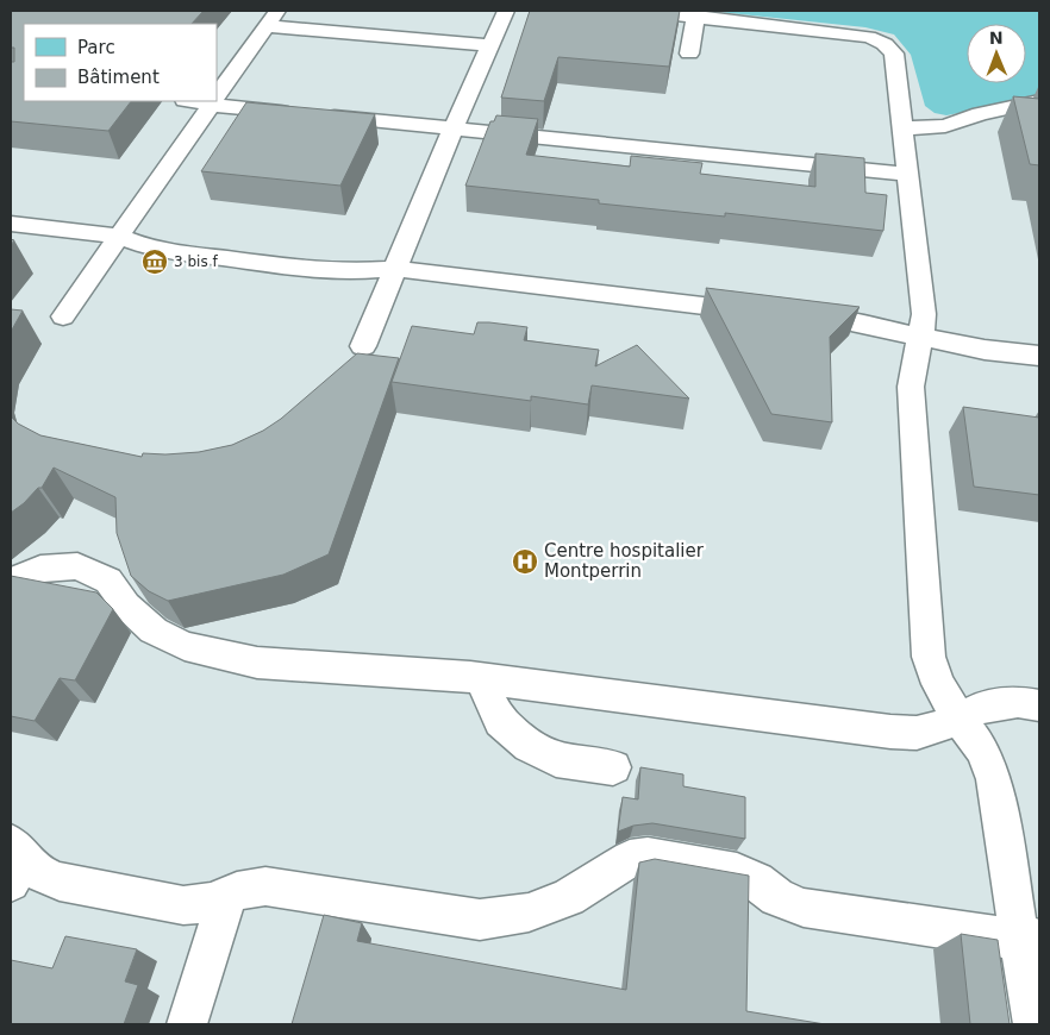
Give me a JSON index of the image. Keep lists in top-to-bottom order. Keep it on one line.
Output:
{"places":{"museum":["3 bis f"],"hospital":["Centre hospitalier Montperrin"]},"legend":["Parc","Bâtiment"],"north":"top"}
